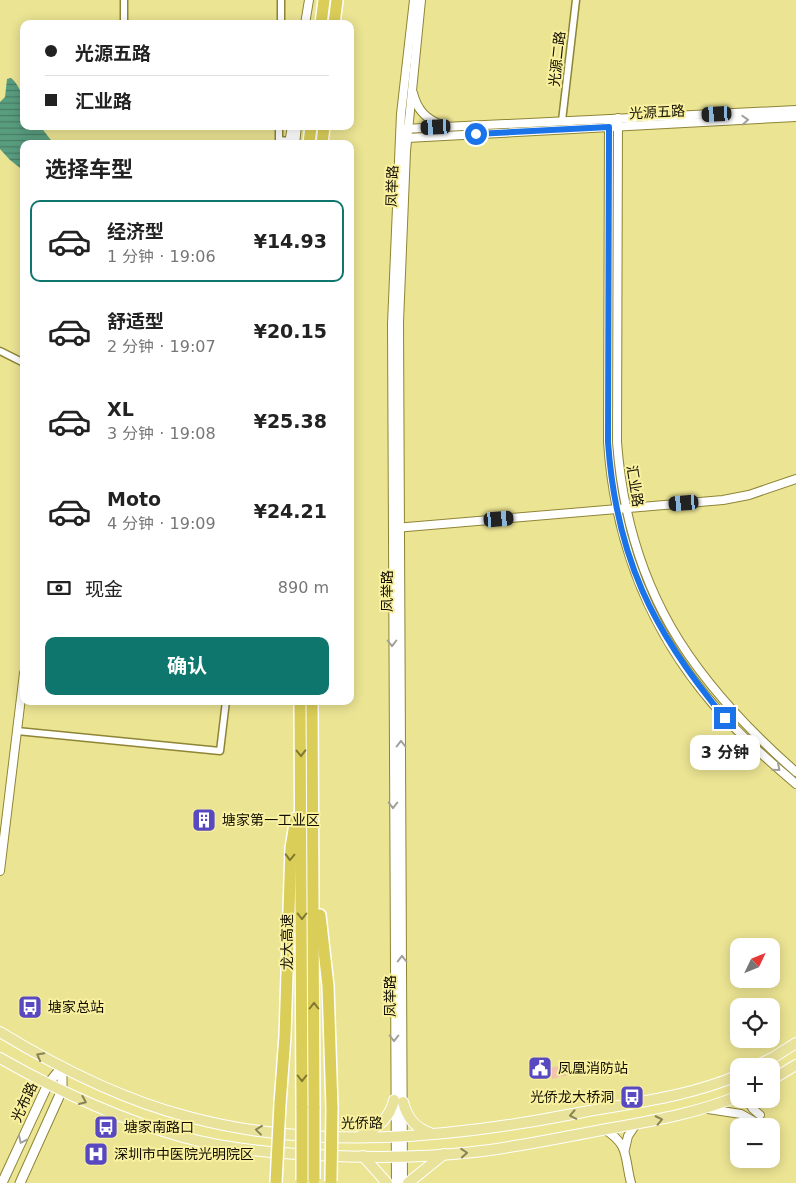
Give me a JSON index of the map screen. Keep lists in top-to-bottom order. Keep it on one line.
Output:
{"streets":{"highway":["龙大高速"],"main road":["光布路","光侨路"],"street":["光源二路","光源五路","凤举路","汇业路"]},"crossings":[["光源二路","光源五路"],["光源五路","凤举路"],["光源五路","汇业路"],["凤举路","光侨路"],["光布路","光侨路"]],"places":{"building":["塘家第一工业区"],"bus stop":["塘家总站","光侨龙大桥洞","塘家南路口"],"public building":["凤凰消防站"],"hospital":["深圳市中医院光明院区"]},"north":"top right","page":{"banner":["光源五路","汇业路"],"heading":"选择车型","list":[{"name":"经济型","note":"1 分钟 · 19:06","value":"¥14.93"},{"name":"舒适型","note":"2 分钟 · 19:07","value":"¥20.15"},{"name":"XL","note":"3 分钟 · 19:08","value":"¥25.38"},{"name":"Moto","note":"4 分钟 · 19:09","value":"¥24.21"}],"pay":["现金","890 m"],"buttons":"确认","bubble":"3 分钟","map_buttons":["+","−"]}}
